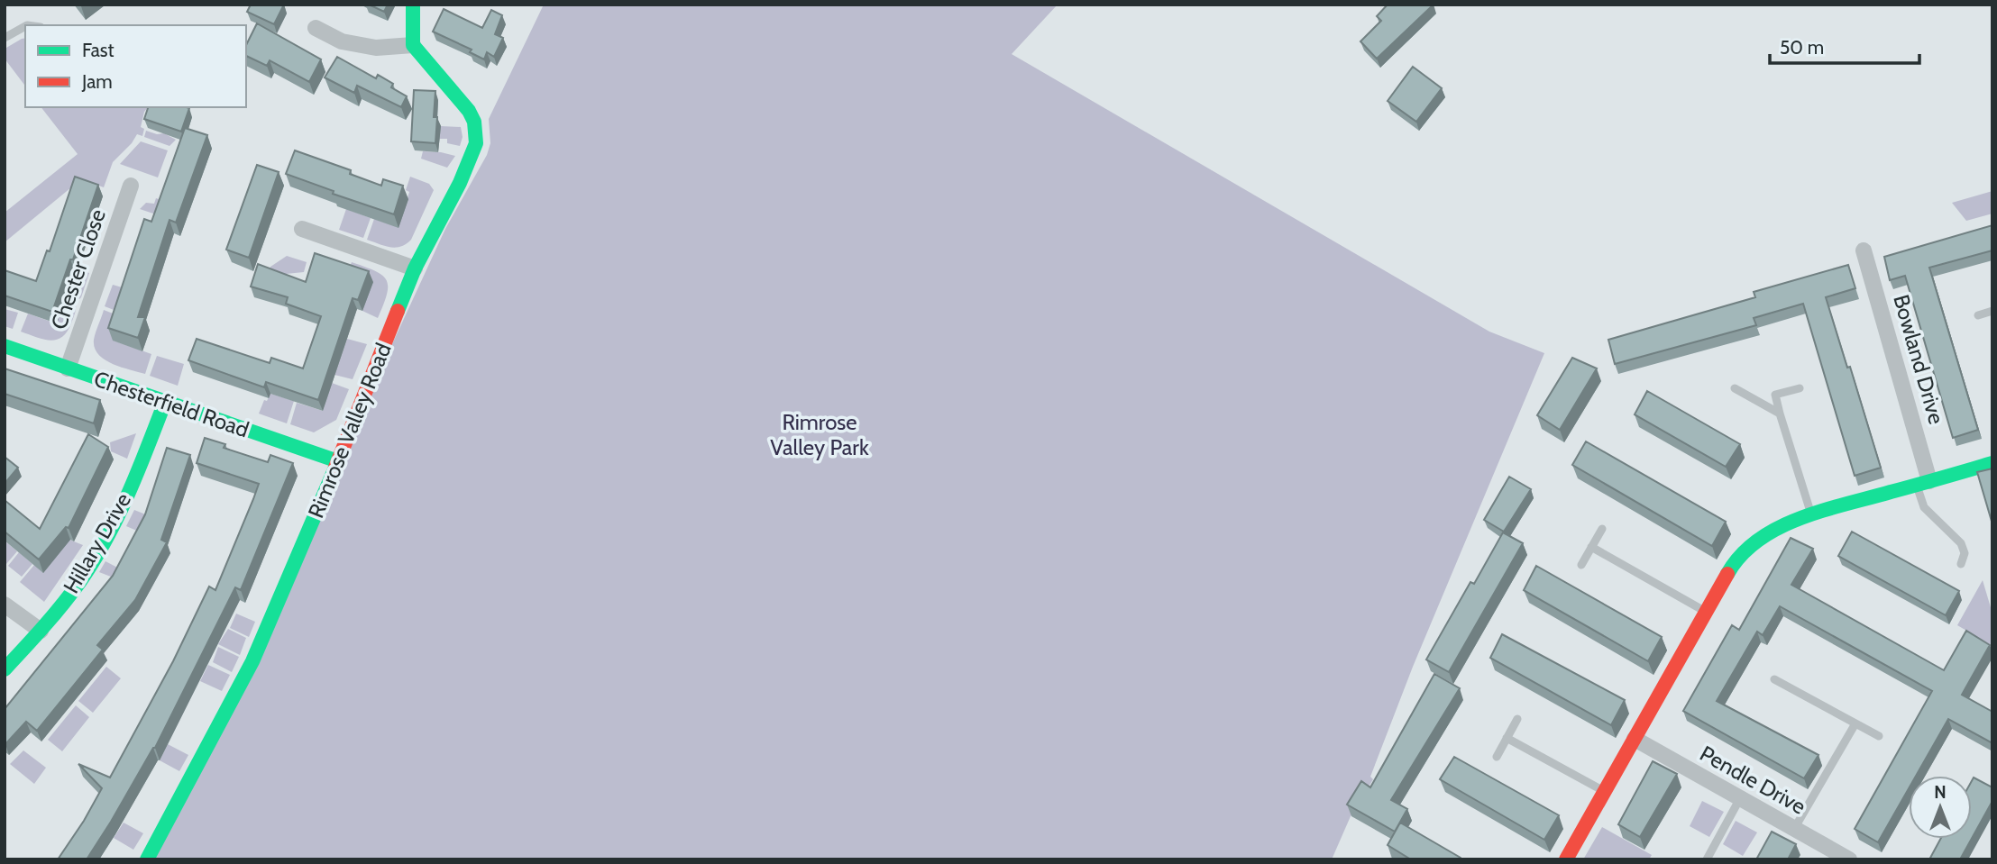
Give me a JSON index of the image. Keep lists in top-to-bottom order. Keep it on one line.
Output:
{"streets":{"street":["Chester Close","Bowland Drive","Chesterfield Road","Rimrose Valley Road","Hillary Drive","Pendle Drive"]},"crossings":[["Chester Close","Chesterfield Road"],["Chesterfield Road","Rimrose Valley Road"],["Chesterfield Road","Hillary Drive"]],"parks":["Rimrose Valley Park"],"legend":["Fast","Jam"],"scale_bar":"50 m","north":"top"}
